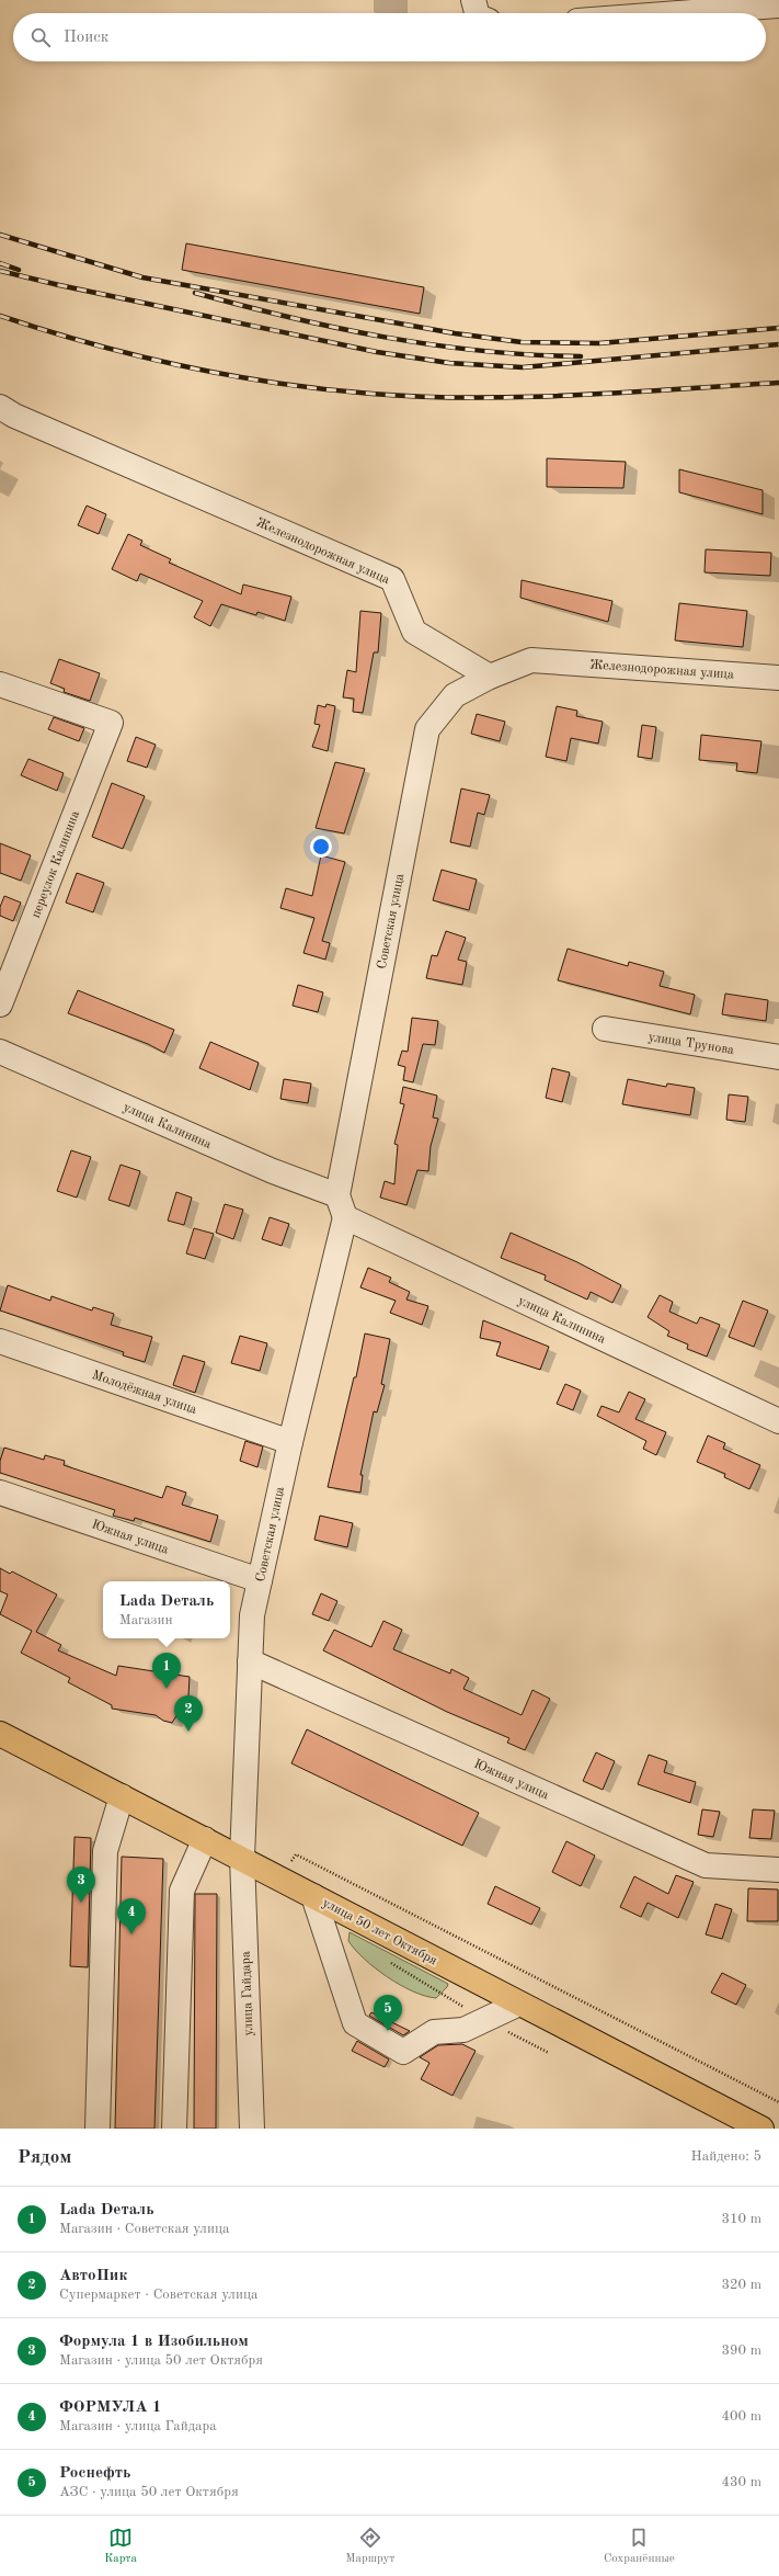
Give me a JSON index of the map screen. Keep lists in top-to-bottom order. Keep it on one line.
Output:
{"streets":{"main road":["улица 50 лет Октября"],"street":["Железнодорожная улица","переулок Калинина","Советская улица","улица Трунова","улица Калинина","Молодёжная улица","Южная улица","улица Гайдара"]},"crossings":[["Железнодорожная улица","Советская улица"],["Советская улица","улица Калинина"],["Советская улица","Молодёжная улица"],["Советская улица","Южная улица"],["Советская улица","улица 50 лет Октября"],["Советская улица","улица Гайдара"],["улица 50 лет Октября","улица Гайдара"]],"page":{"search":"Поиск","popup":["Lada Dеталь","Магазин"],"pins":["1","2","3","4","5"],"heading":["Рядом","Найдено: 5"],"list":[{"mark":"1","name":"Lada Dеталь","note":"Магазин · Советская улица","value":"310 m"},{"mark":"2","name":"АвтоПик","note":"Супермаркет · Советская улица","value":"320 m"},{"mark":"3","name":"Формула 1 в Изобильном","note":"Магазин · улица 50 лет Октября","value":"390 m"},{"mark":"4","name":"ФОРМУЛА 1","note":"Магазин · улица Гайдара","value":"400 m"},{"mark":"5","name":"Роснефть","note":"АЗС · улица 50 лет Октября","value":"430 m"}],"nav":["Карта","Маршрут","Сохранённые"]}}
